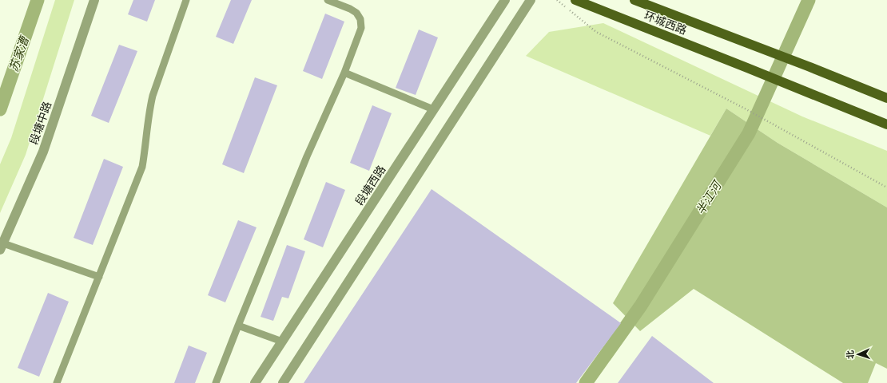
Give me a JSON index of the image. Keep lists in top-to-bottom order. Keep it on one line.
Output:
{"streets":{"main road":["环城西路"],"street":["段塘中路","段塘西路"]},"water":["苏家漕","半江河"],"north":"left"}
